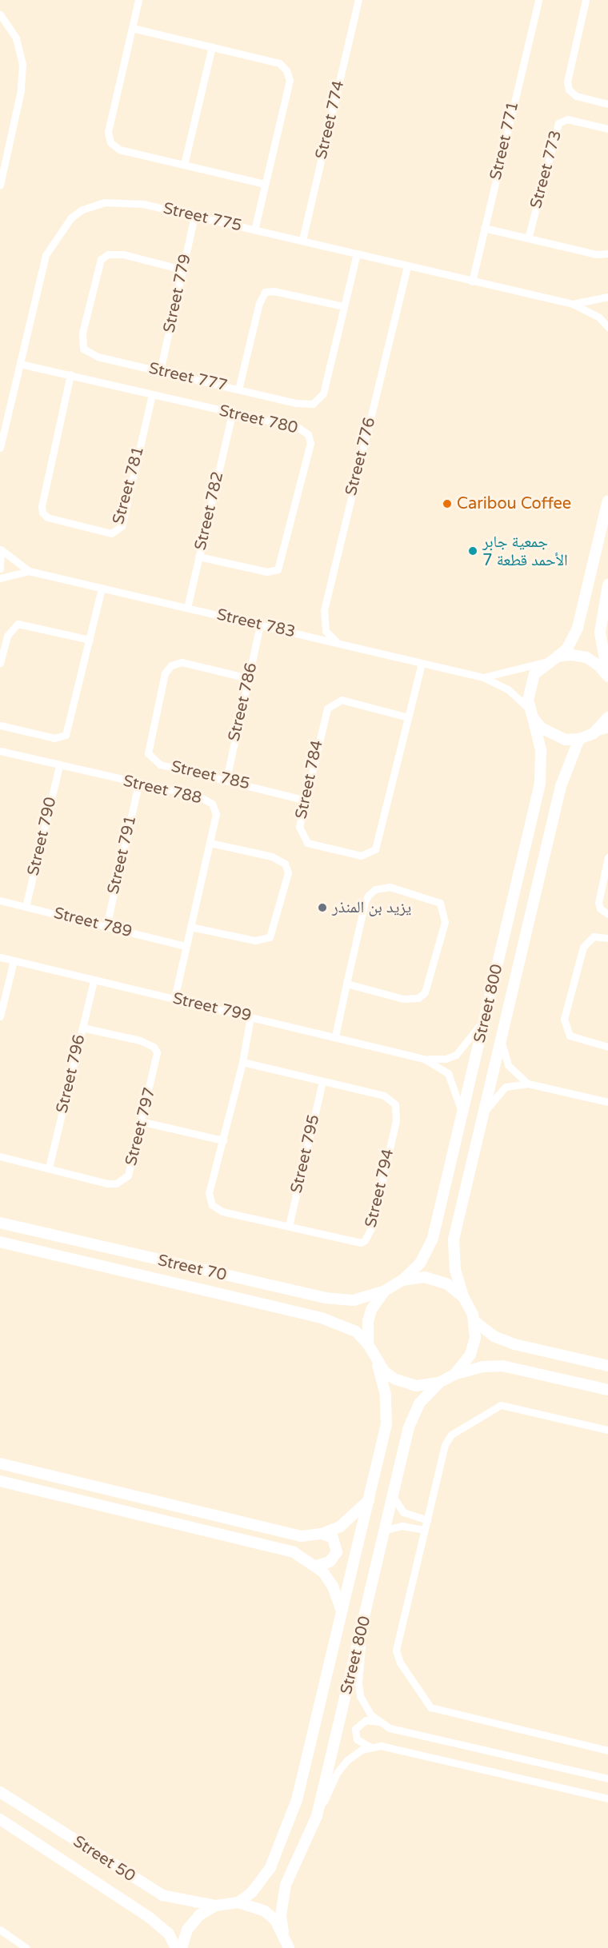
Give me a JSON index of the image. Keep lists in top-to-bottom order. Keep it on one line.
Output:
{"streets":{"main road":["Street 800","Street 70","Street 50"],"street":["Street 774","Street 771","Street 773","Street 775","Street 779","Street 777","Street 780","Street 776","Street 781","Street 782","Street 783","Street 786","Street 785","Street 784","Street 788","Street 790","Street 791","Street 789","Street 799","Street 796","Street 797","Street 795","Street 794"]},"crossings":[["Street 774","Street 775"],["Street 771","Street 775"],["Street 775","Street 779"],["Street 775","Street 777"],["Street 775","Street 780"],["Street 775","Street 776"],["Street 779","Street 777"],["Street 780","Street 781"],["Street 780","Street 782"],["Street 776","Street 783"],["Street 782","Street 783"],["Street 783","Street 786"],["Street 783","Street 784"],["Street 783","Street 800"],["Street 786","Street 785"],["Street 785","Street 784"],["Street 788","Street 790"],["Street 788","Street 791"],["Street 788","Street 789"],["Street 788","Street 799"],["Street 790","Street 789"],["Street 791","Street 789"],["Street 800","Street 799"],["Street 800","Street 70"],["Street 799","Street 796"],["Street 799","Street 794"],["Street 796","Street 797"],["Street 795","Street 794"]],"places":["Caribou Coffee","جمعية جابر الأحمد قطعة 7","يزيد بن المنذر"]}
